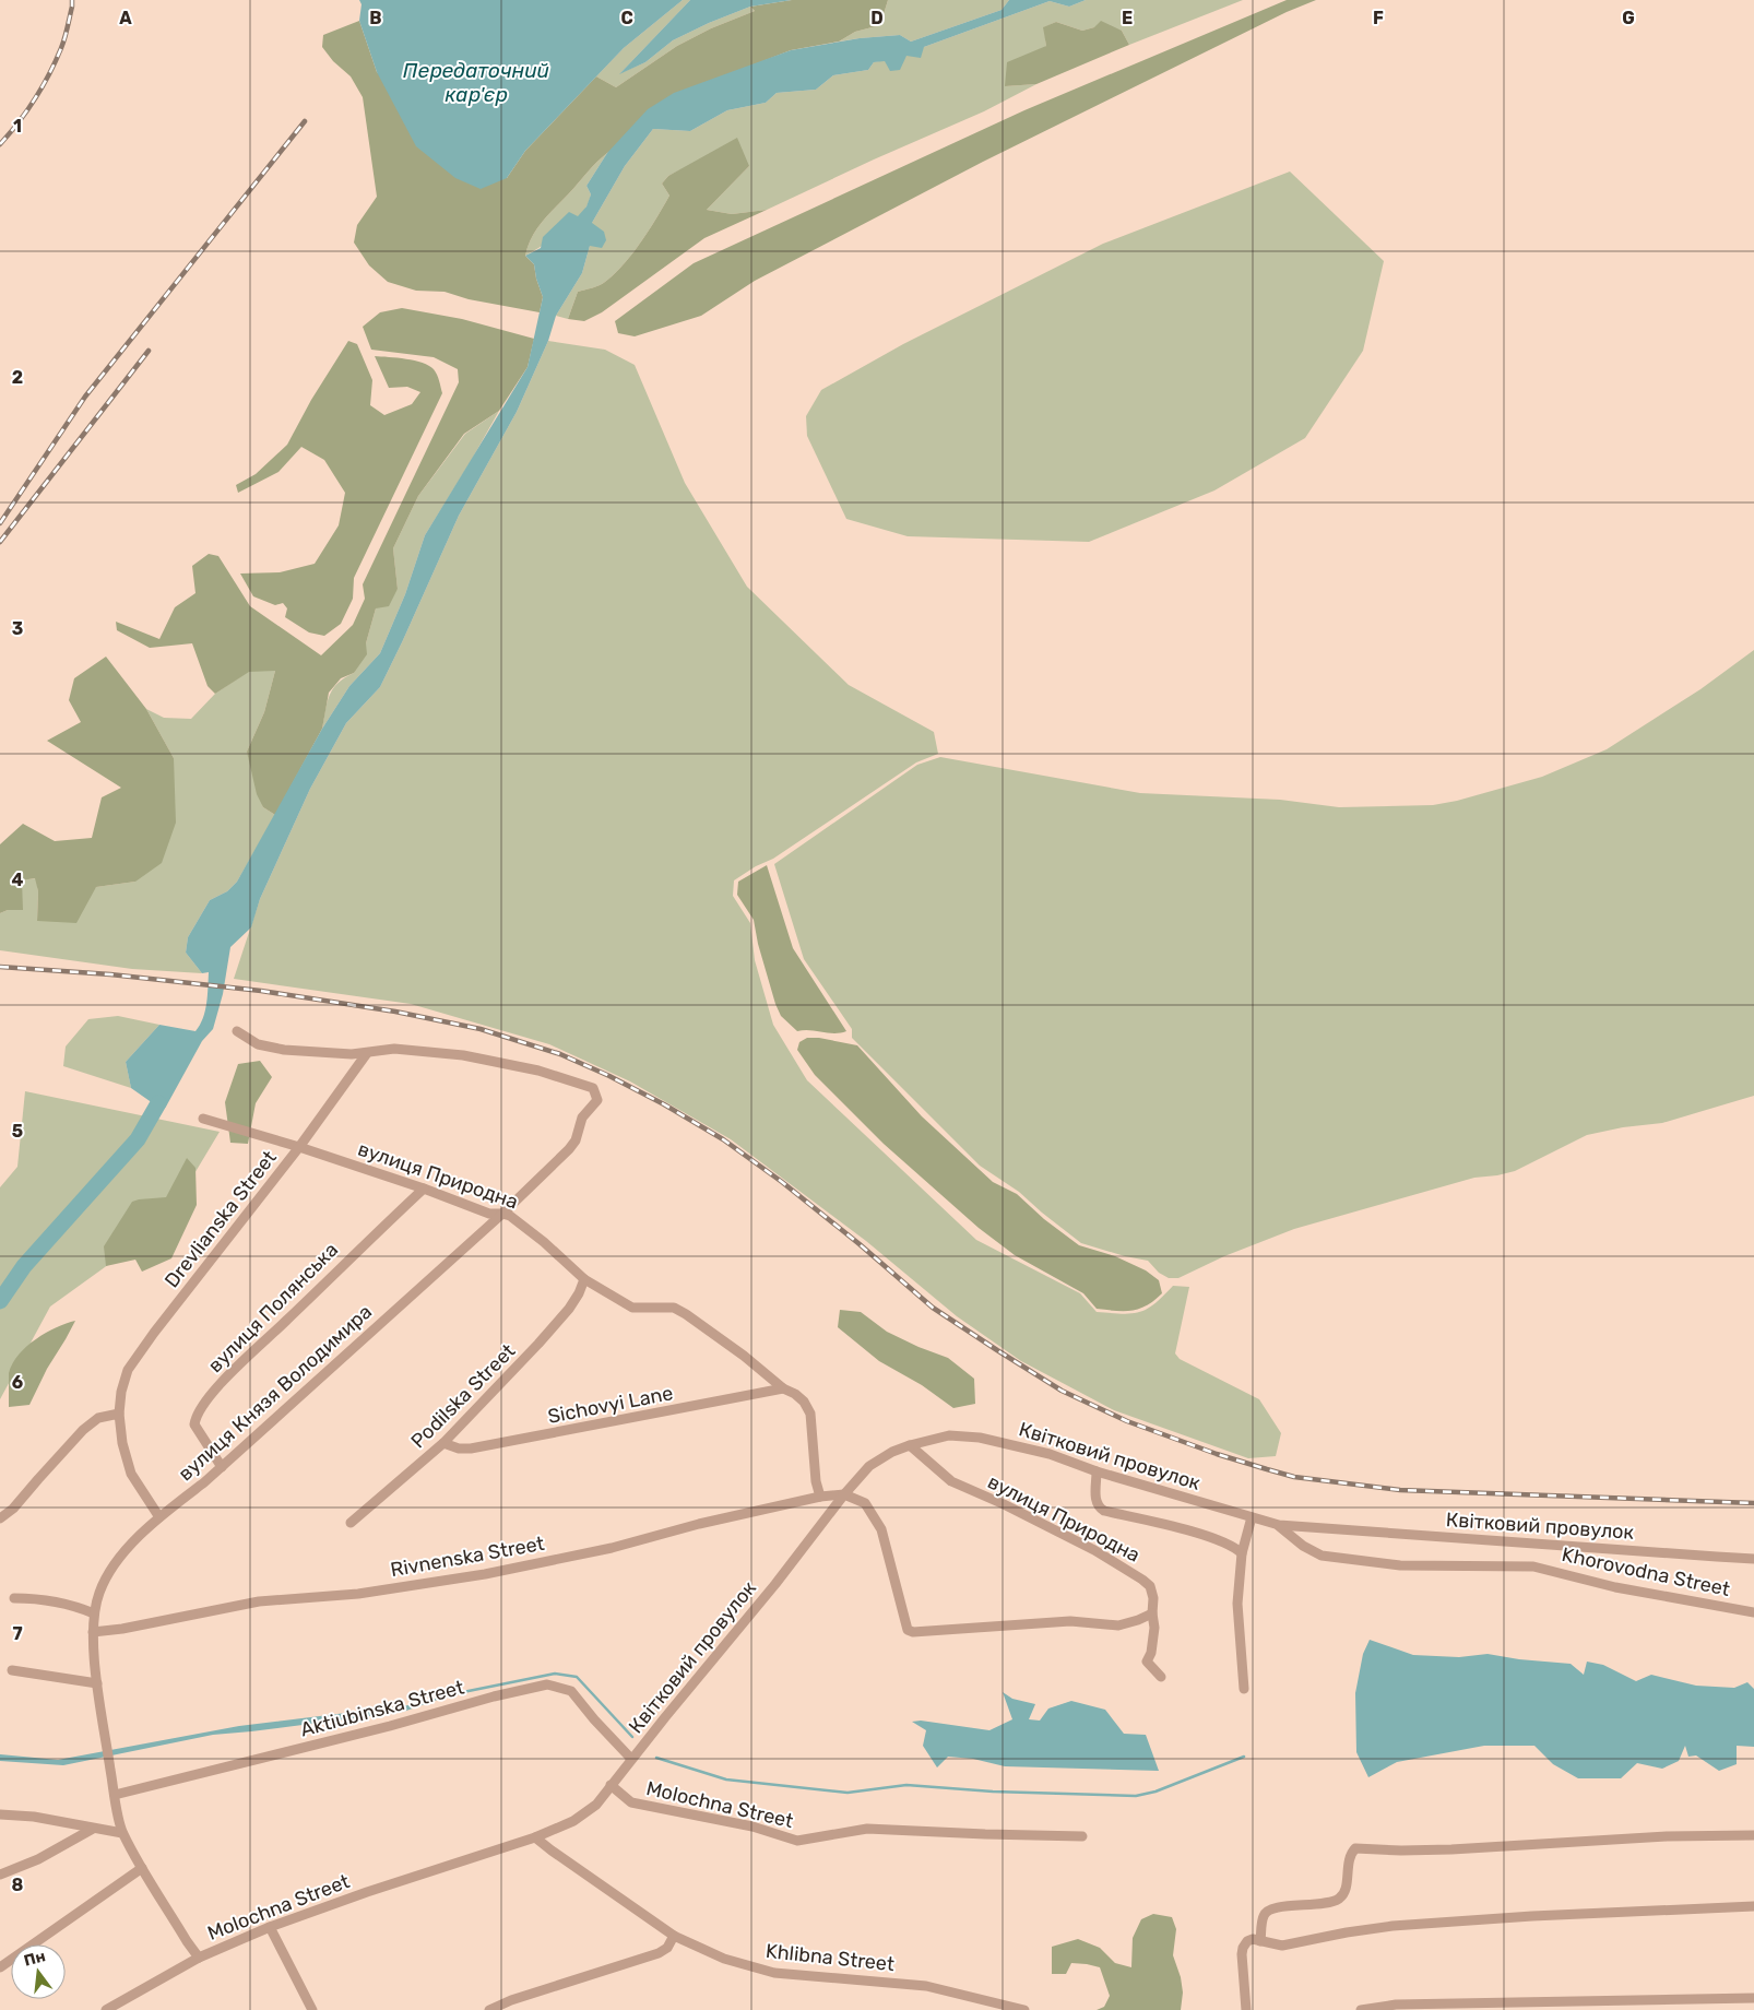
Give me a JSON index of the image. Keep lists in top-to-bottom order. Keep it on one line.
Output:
{"streets":{"street":["вулиця Природна","Drevlianska Street","вулиця Полянська","вулиця Князя Володимира","Podilska Street","Sichovyi Lane","Квітковий провулок","Rivnenska Street","Khorovodna Street","Aktiubinska Street","Molochna Street","Khlibna Street"]},"crossings":[["вулиця Природна","Drevlianska Street"],["вулиця Природна","вулиця Полянська"],["вулиця Природна","вулиця Князя Володимира"],["вулиця Природна","Podilska Street"],["вулиця Природна","Sichovyi Lane"],["вулиця Природна","Квітковий провулок"],["вулиця Природна","Rivnenska Street"],["Drevlianska Street","вулиця Князя Володимира"],["вулиця Полянська","вулиця Князя Володимира"],["вулиця Князя Володимира","Rivnenska Street"],["вулиця Князя Володимира","Aktiubinska Street"],["Podilska Street","Sichovyi Lane"],["Квітковий провулок","Rivnenska Street"],["Квітковий провулок","Khorovodna Street"],["Квітковий провулок","Aktiubinska Street"],["Квітковий провулок","Molochna Street"]],"water":["Передаточний кар'єр"],"north":"top","grid":{"columns":["A","B","C","D","E","F","G"],"rows":["1","2","3","4","5","6","7","8"]}}
